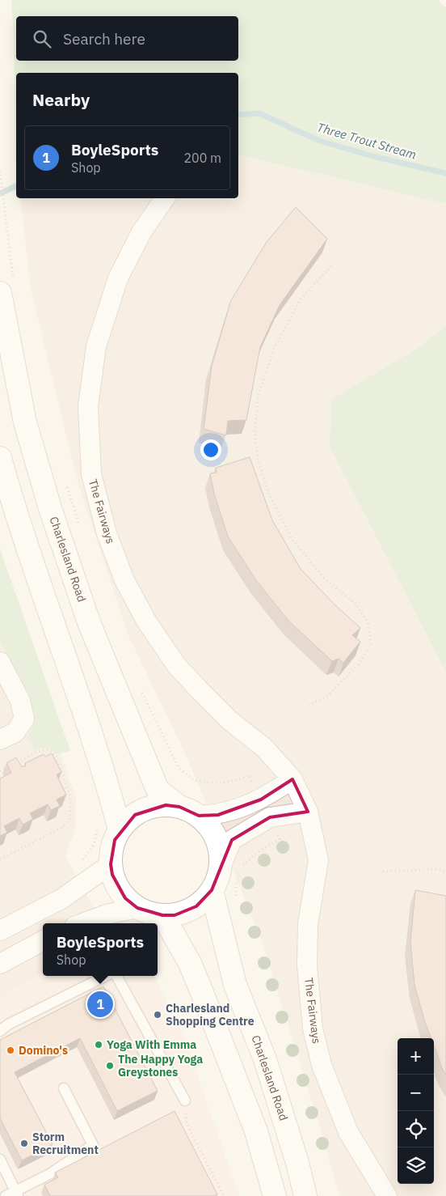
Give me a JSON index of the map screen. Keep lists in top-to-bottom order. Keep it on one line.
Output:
{"streets":{"main road":["Charlesland Road"],"street":["The Fairways"]},"water":["Three Trout Stream"],"places":["Charlesland Shopping Centre","Yoga With Emma","Domino's","The Happy Yoga Greystones","Storm Recruitment"],"page":{"search":"Search here","heading":"Nearby","list":[{"mark":"1","name":"BoyleSports","note":"Shop","value":"200 m"}],"popup":["BoyleSports","Shop"],"pins":"1","map_buttons":["+","−"]}}
